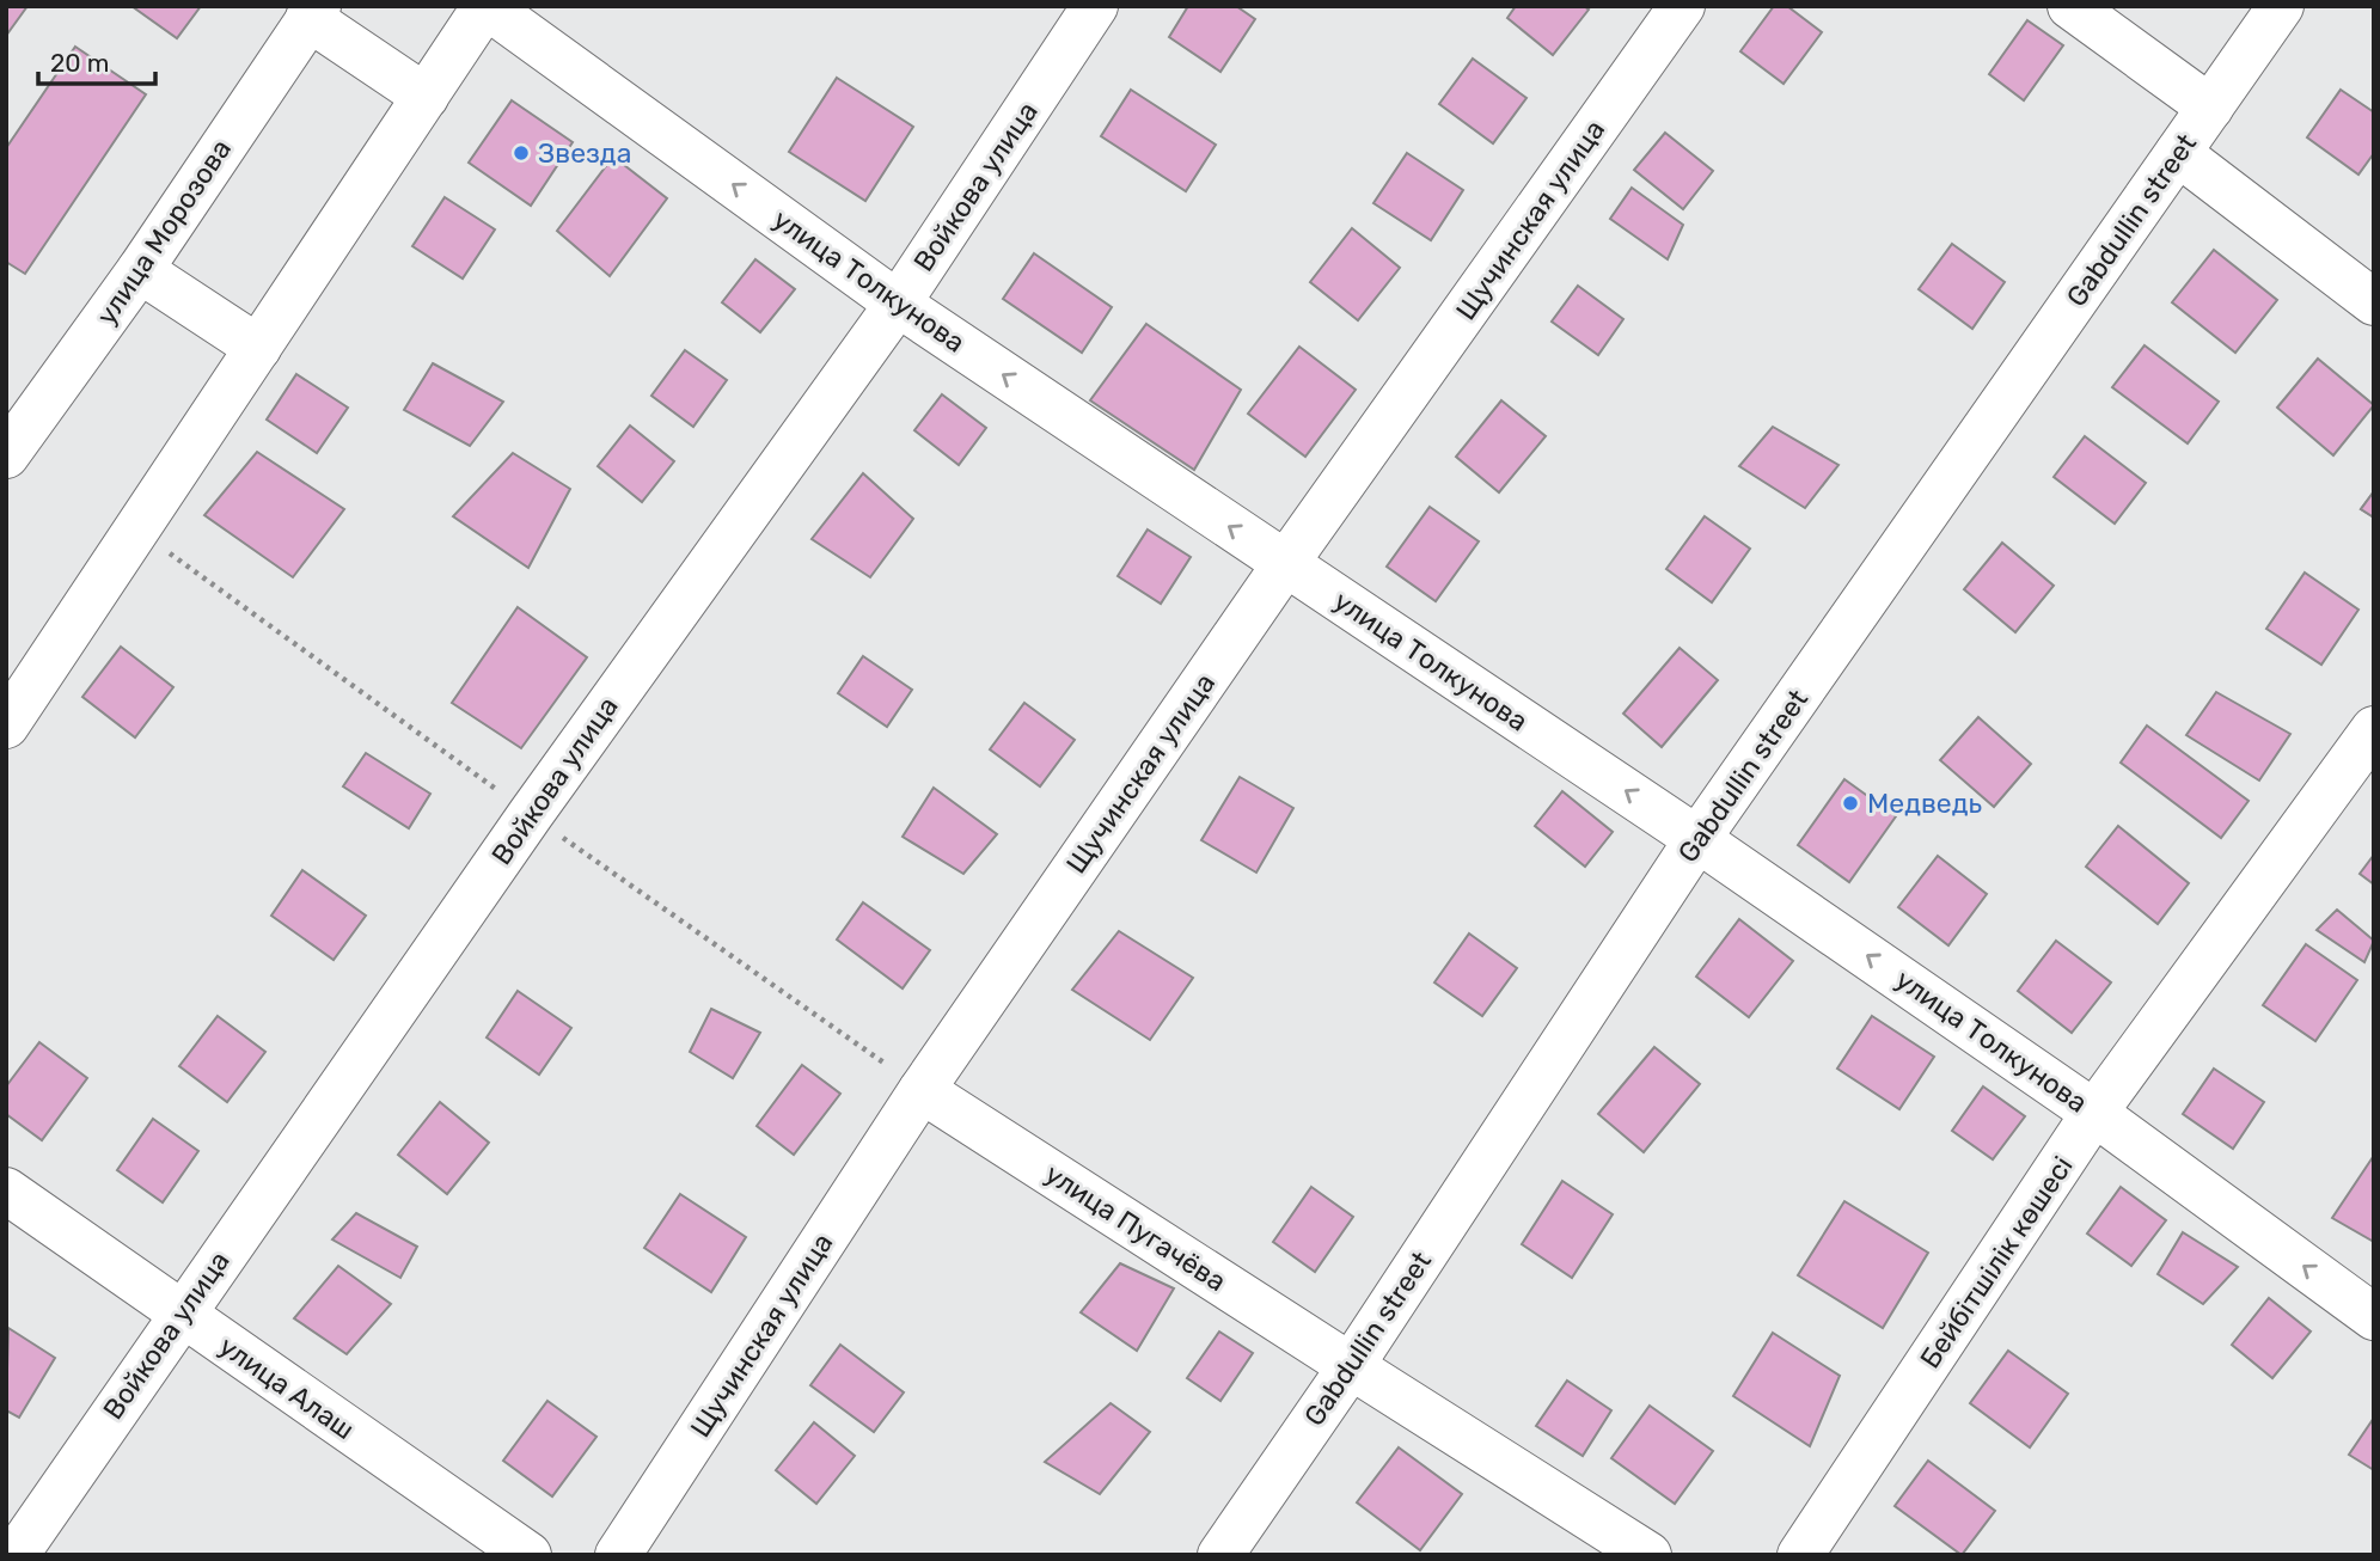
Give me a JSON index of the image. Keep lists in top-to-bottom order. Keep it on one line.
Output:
{"streets":{"street":["Войкова улица","Щучинская улица","Gabdullin street","улица Морозова","улица Толкунова","улица Пугачёва","Бейбітшілік көшесі","улица Алаш"]},"crossings":[["Войкова улица","улица Толкунова"],["Войкова улица","улица Алаш"],["Щучинская улица","улица Толкунова"],["Щучинская улица","улица Пугачёва"],["Gabdullin street","улица Толкунова"],["Gabdullin street","улица Пугачёва"],["улица Толкунова","Бейбітшілік көшесі"]],"one_way":["улица Толкунова"],"places":["Звезда","Медведь"],"scale_bar":"20 m"}
